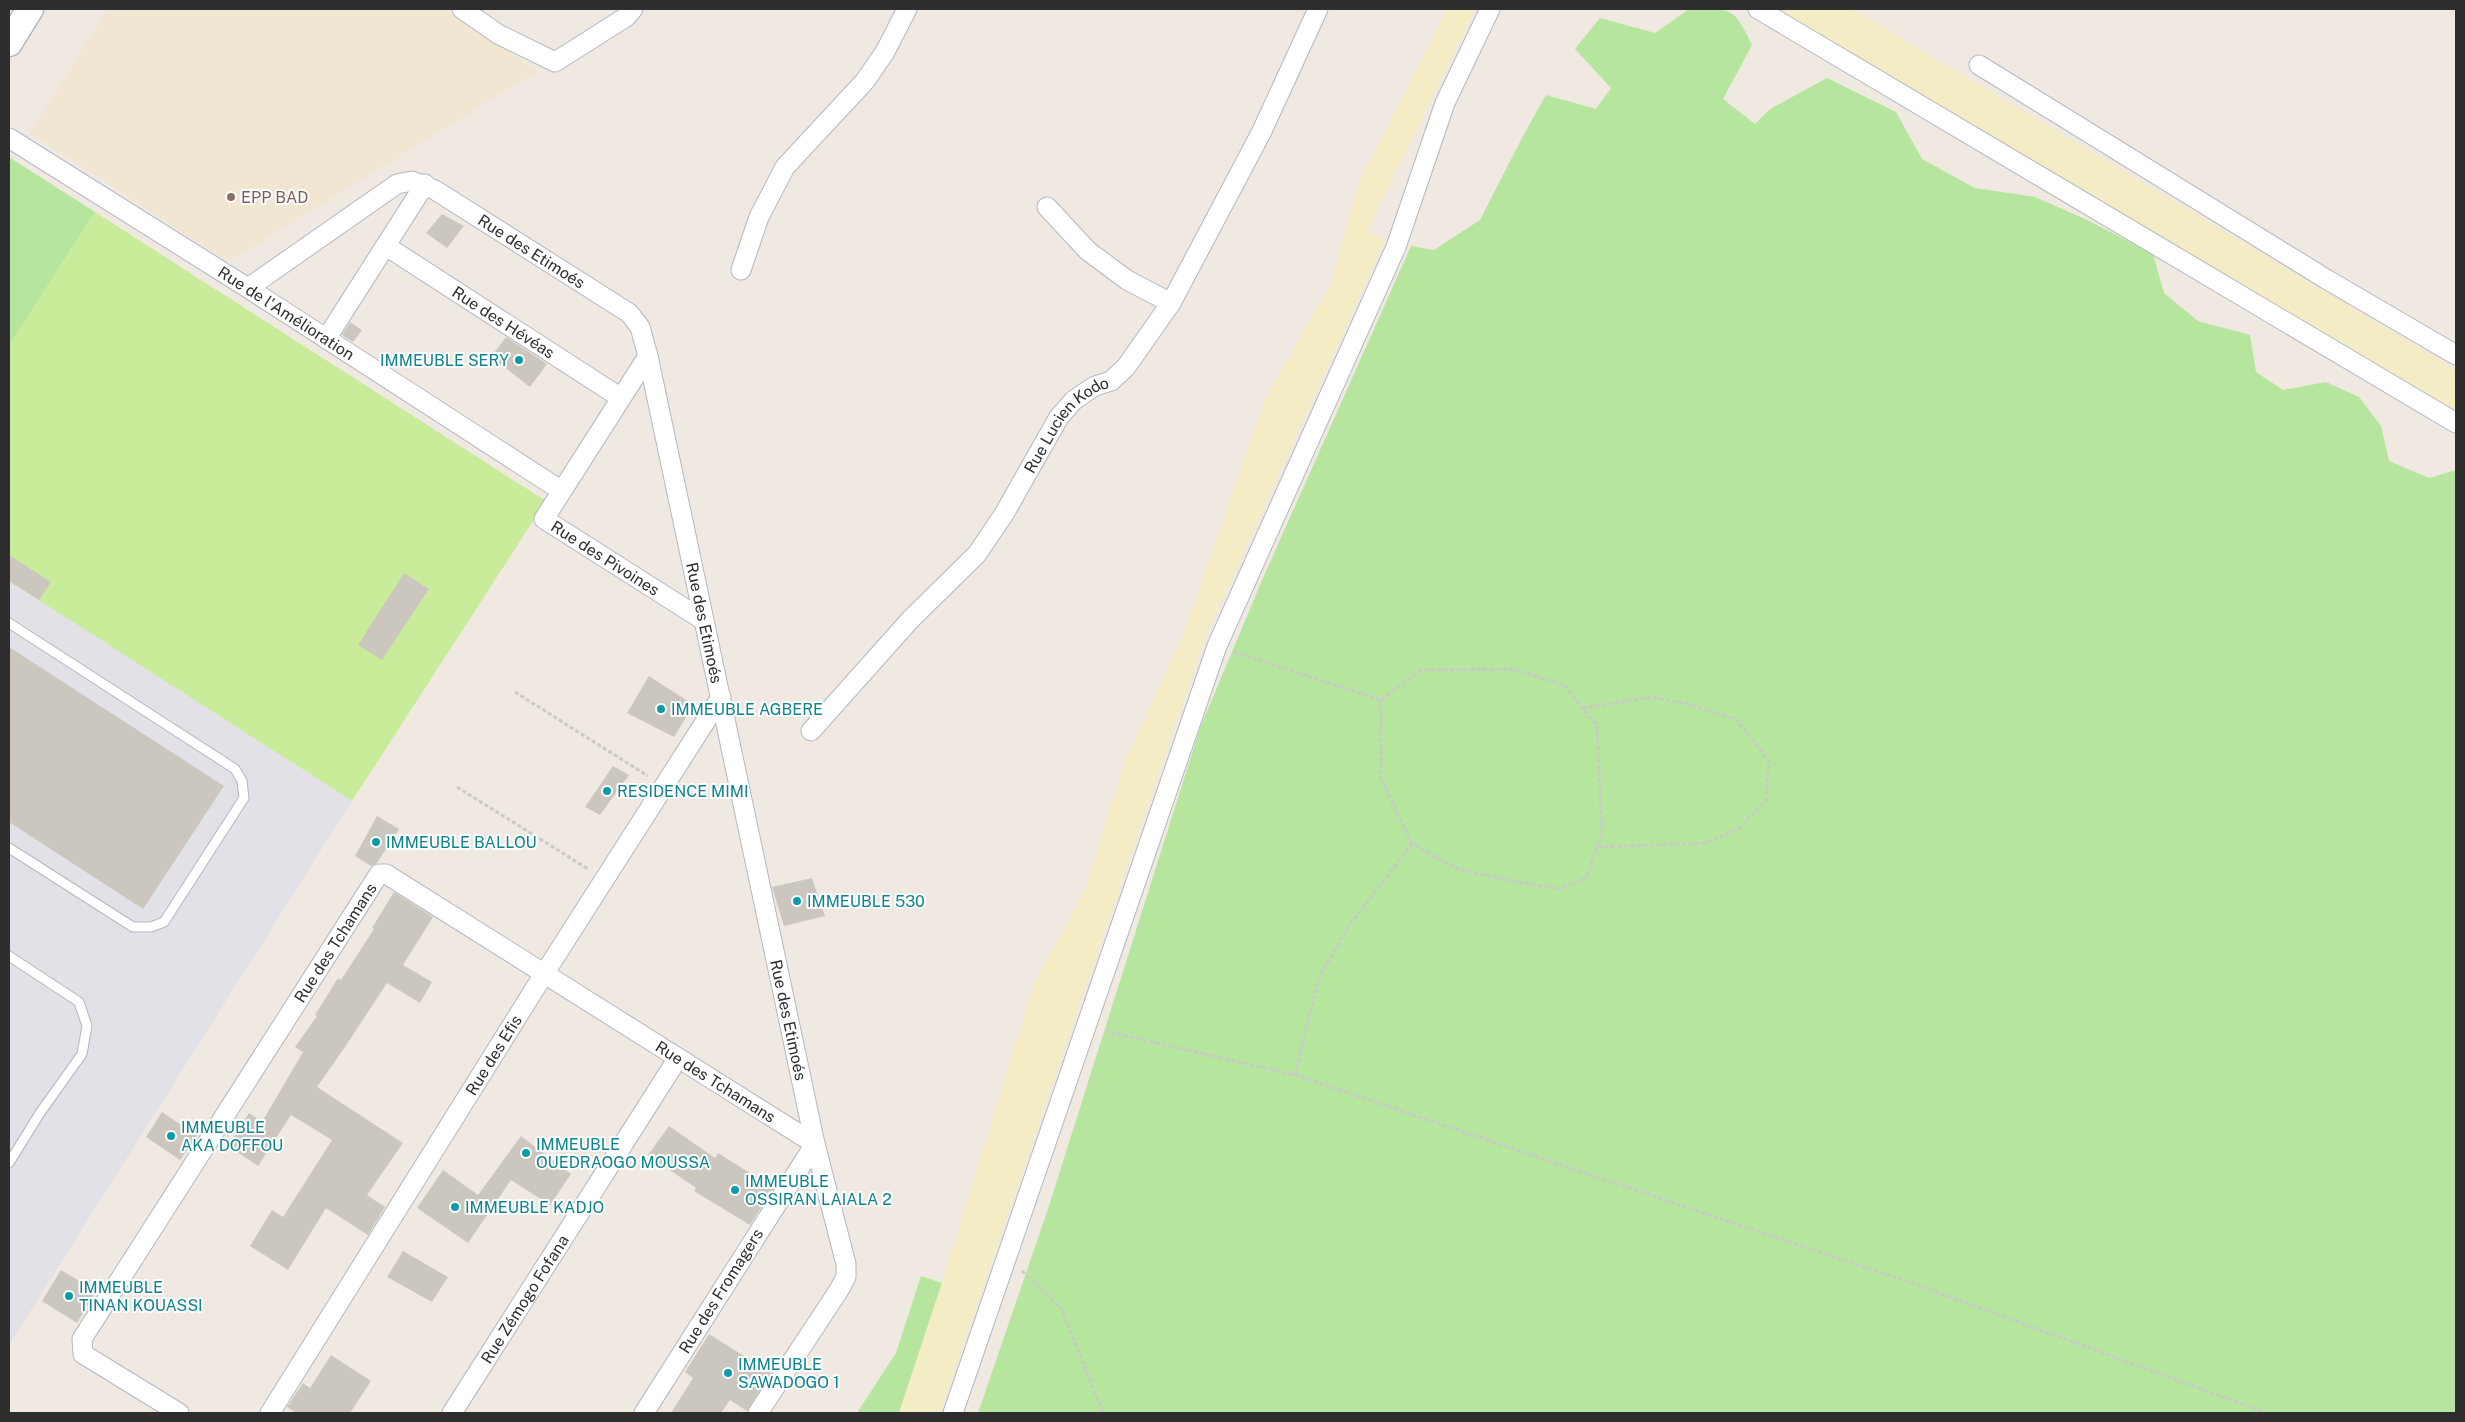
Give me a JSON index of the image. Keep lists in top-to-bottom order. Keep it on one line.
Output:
{"streets":{"street":["Rue des Etimoés","Rue de l'Amélioration","Rue des Hévéas","Rue Lucien Kodo","Rue des Pivoines","Rue des Tchamans","Rue des Efis","Rue des Fromagers","Rue Zémogo Fofana"]},"crossings":[["Rue des Etimoés","Rue des Pivoines"],["Rue des Etimoés","Rue des Tchamans"],["Rue des Etimoés","Rue des Efis"],["Rue des Etimoés","Rue des Fromagers"],["Rue de l'Amélioration","Rue des Pivoines"],["Rue des Hévéas","Rue des Pivoines"],["Rue des Tchamans","Rue des Efis"],["Rue des Tchamans","Rue des Fromagers"],["Rue des Tchamans","Rue Zémogo Fofana"]],"places":["EPP BAD","IMMEUBLE SERY","IMMEUBLE AGBERE","RESIDENCE MIMI","IMMEUBLE BALLOU","IMMEUBLE 530","IMMEUBLE AKA DOFFOU","IMMEUBLE OUEDRAOGO MOUSSA","IMMEUBLE OSSIRAN LAIALA 2","IMMEUBLE KADJO","IMMEUBLE TINAN KOUASSI","IMMEUBLE SAWADOGO 1"]}
